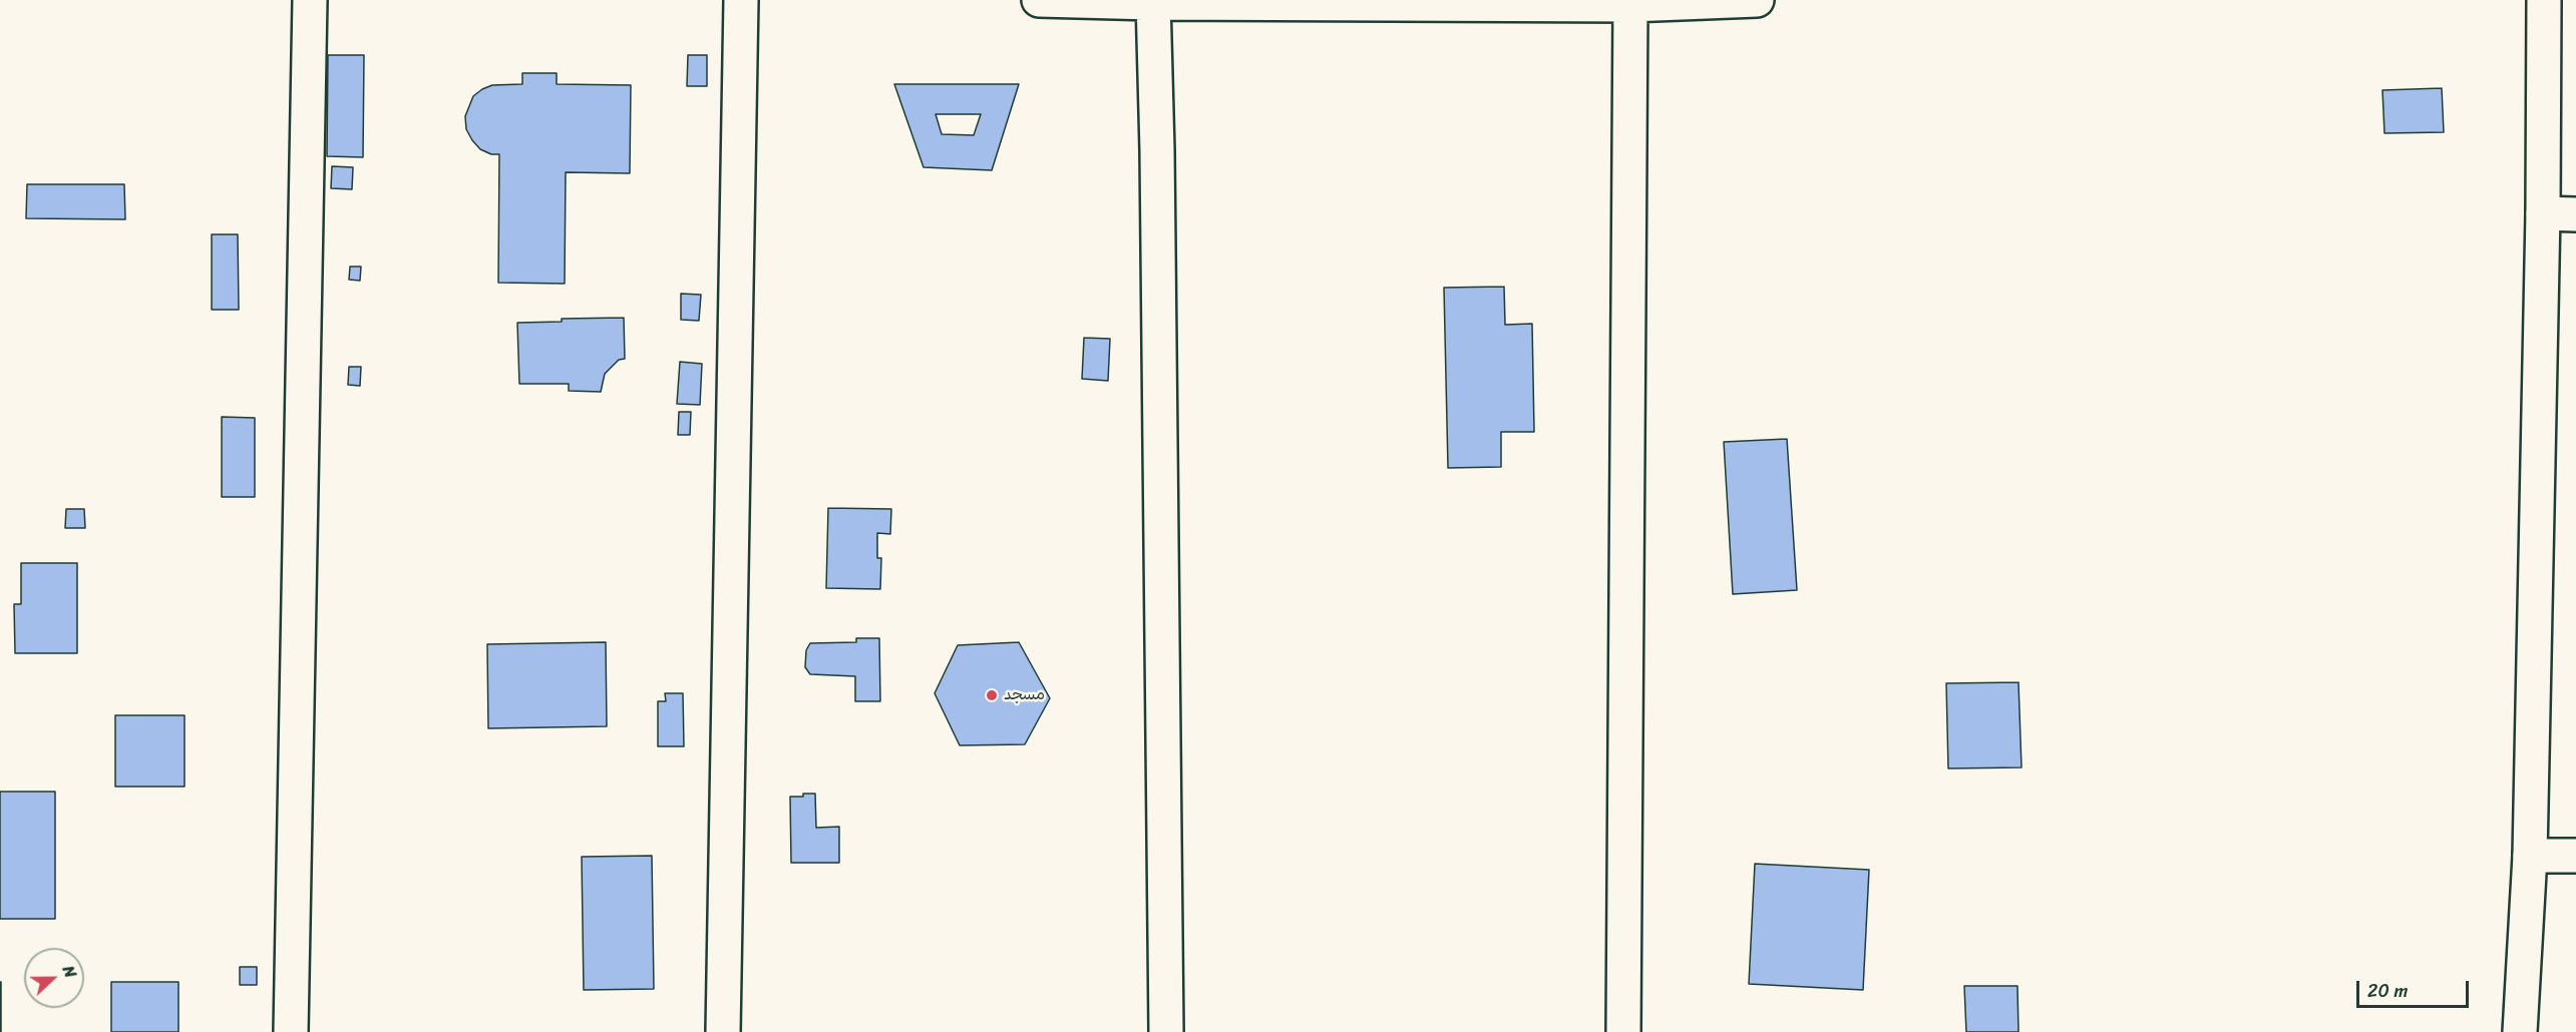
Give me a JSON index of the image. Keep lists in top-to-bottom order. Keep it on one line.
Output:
{"places":["مسجد"],"scale_bar":"20 m","north":"right"}
